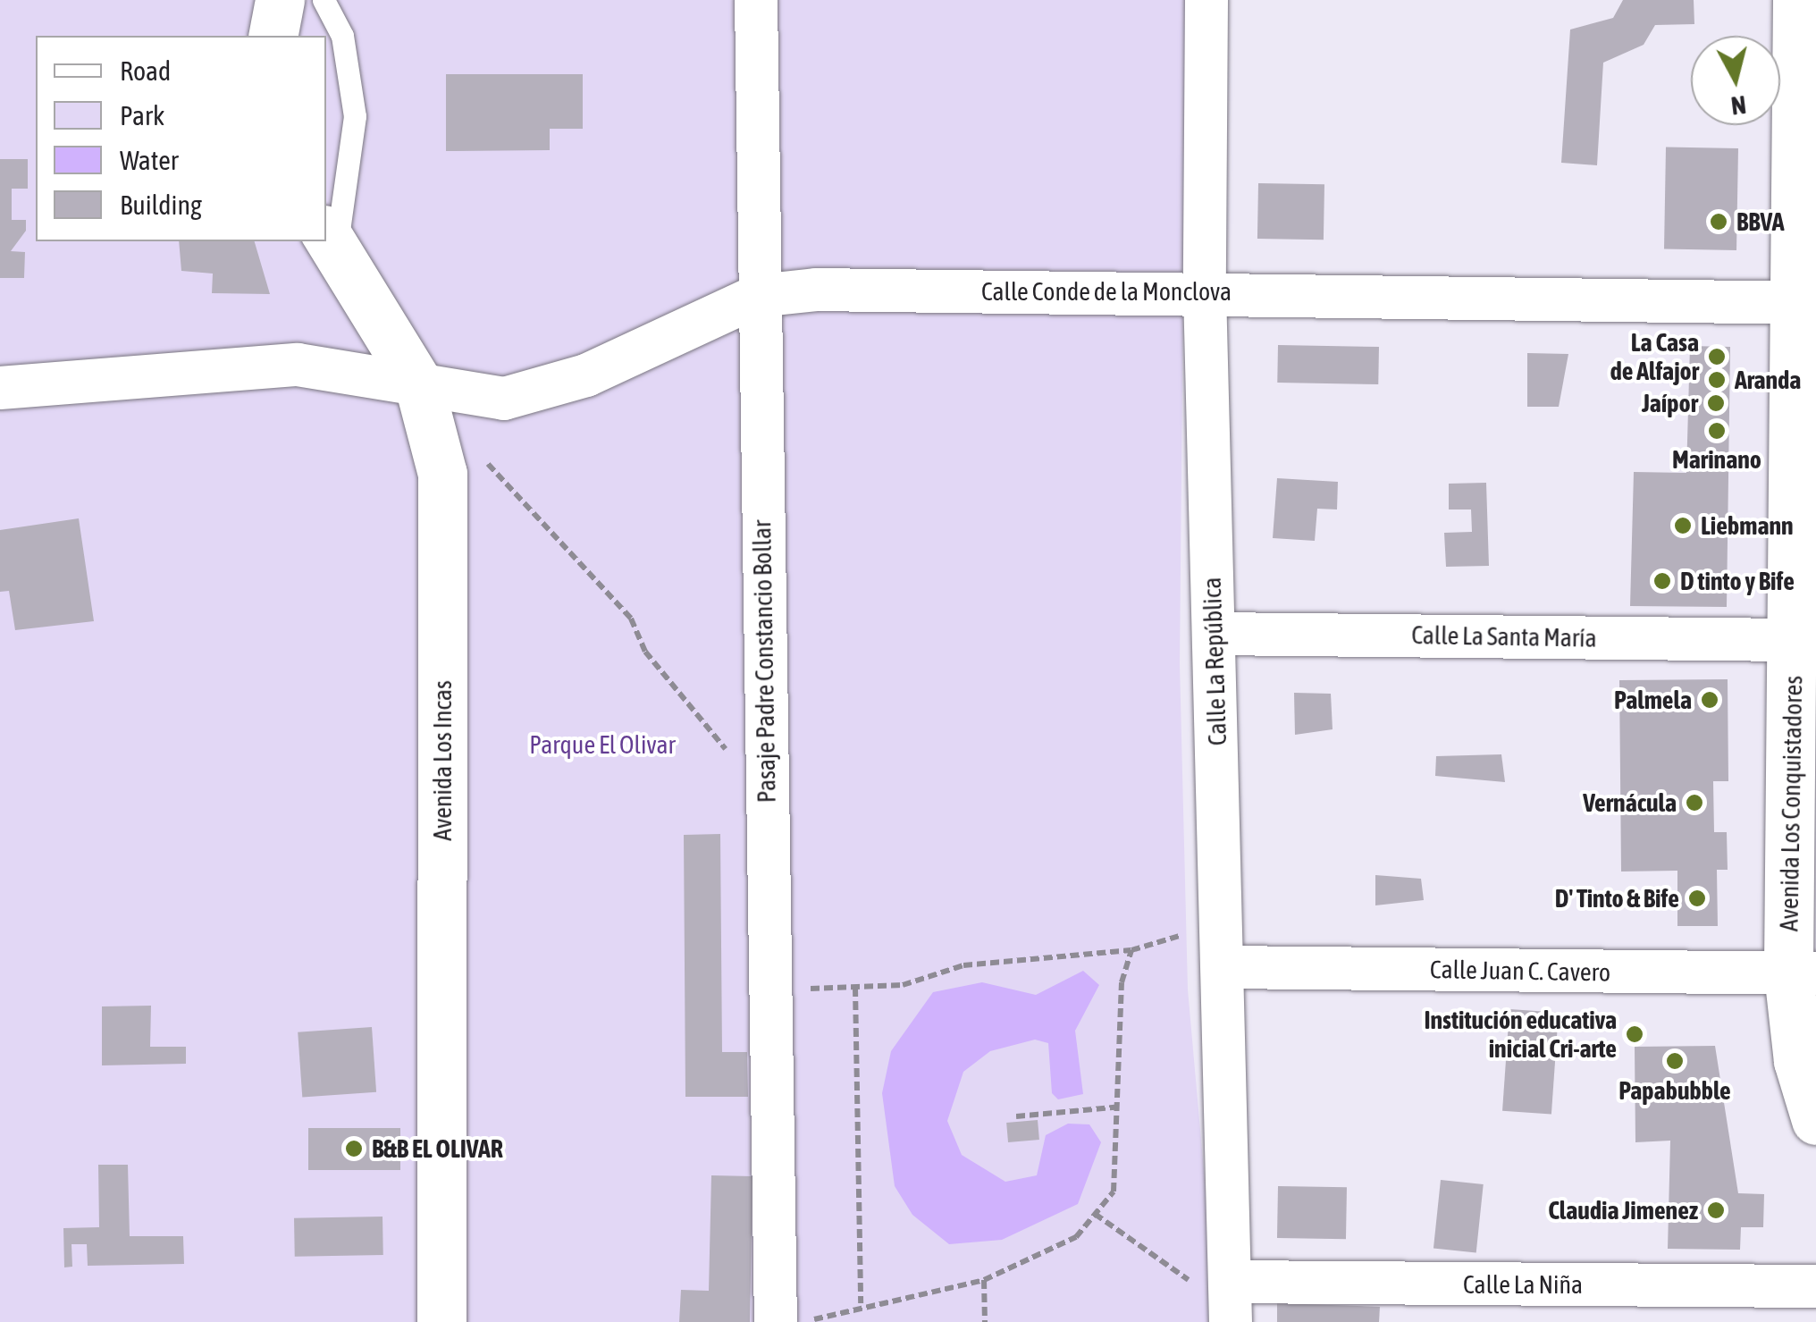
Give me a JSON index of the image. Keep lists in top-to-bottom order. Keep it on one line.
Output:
{"streets":{"street":["Calle Conde de la Monclova","Calle La Santa María","Pasaje Padre Constancio Bollar","Calle La República","Avenida Los Incas","Avenida Los Conquistadores","Calle Juan C. Cavero","Calle La Niña"]},"crossings":[["Calle Conde de la Monclova","Pasaje Padre Constancio Bollar"],["Calle Conde de la Monclova","Calle La República"],["Calle Conde de la Monclova","Avenida Los Incas"],["Calle Conde de la Monclova","Avenida Los Conquistadores"],["Calle La Santa María","Calle La República"],["Calle La Santa María","Avenida Los Conquistadores"],["Calle La República","Calle Juan C. Cavero"],["Calle La República","Calle La Niña"],["Avenida Los Conquistadores","Calle Juan C. Cavero"]],"parks":["Parque El Olivar"],"places":["BBVA","La Casa de Alfajor","Aranda","Jaípor","Marinano","Liebmann","D tinto y Bife","Palmela","Vernácula","D' Tinto & Bife","Institución educativa inicial Cri-arte","Papabubble","B&B EL OLIVAR","Claudia Jimenez"],"legend":["Road","Park","Water","Building"],"north":"bottom"}
